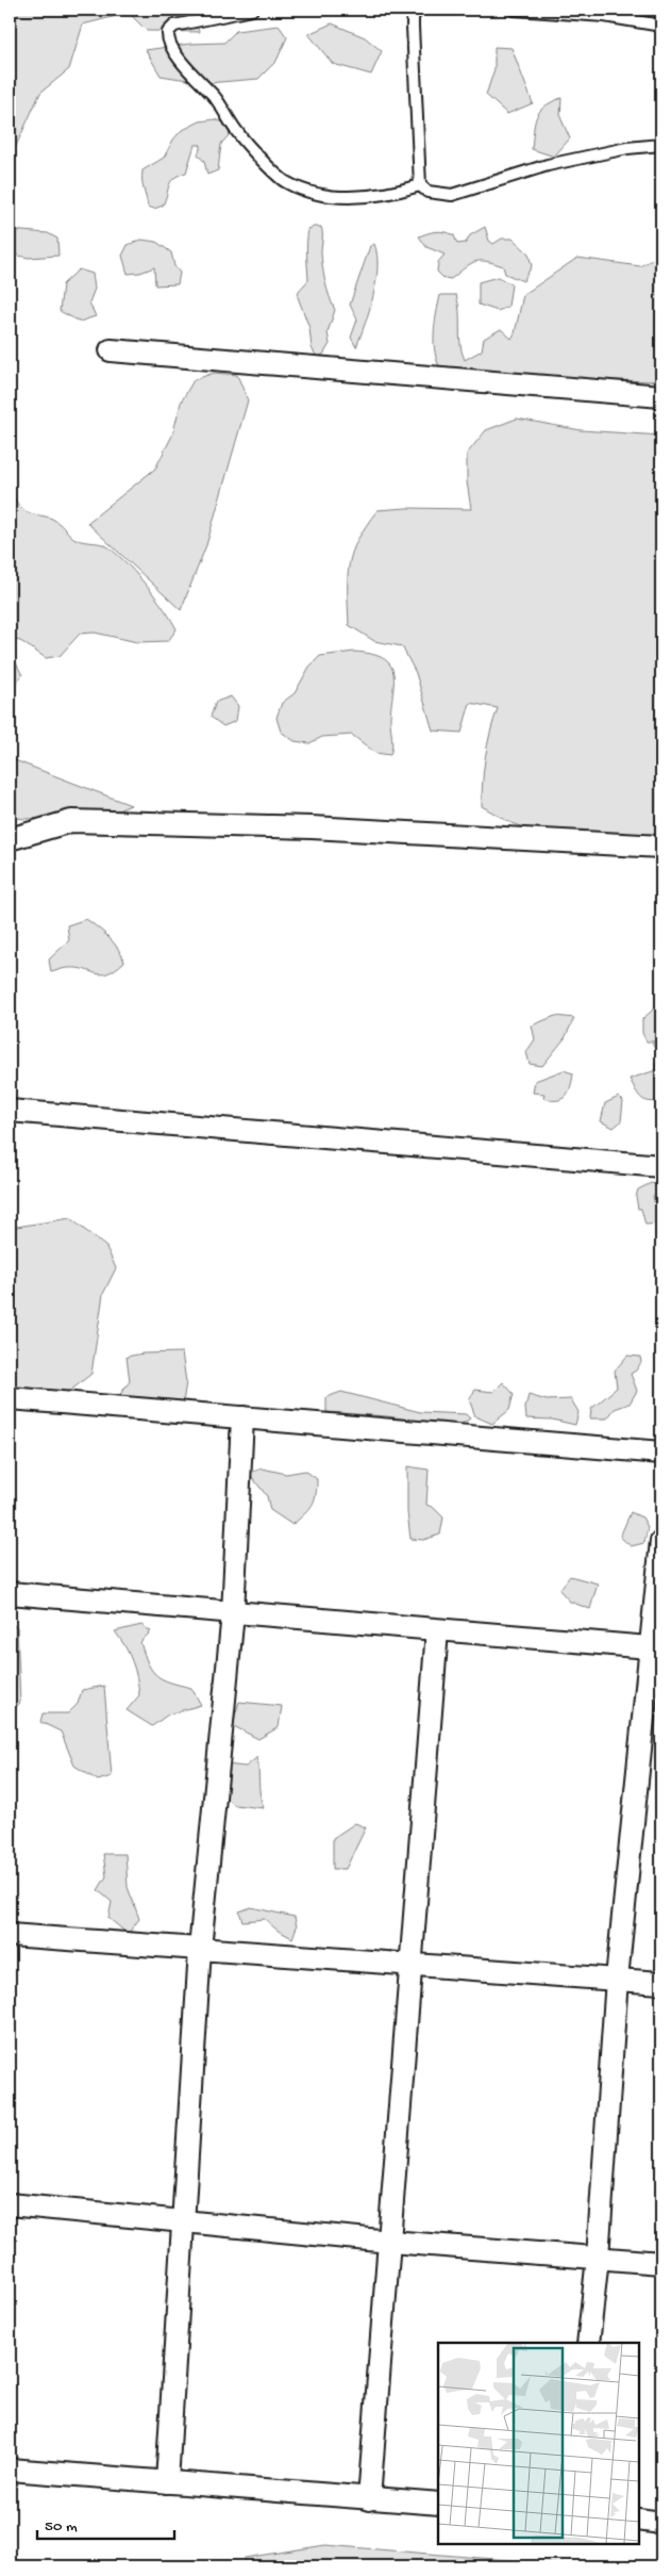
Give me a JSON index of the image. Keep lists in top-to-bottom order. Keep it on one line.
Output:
{"scale_bar":"50 m"}
